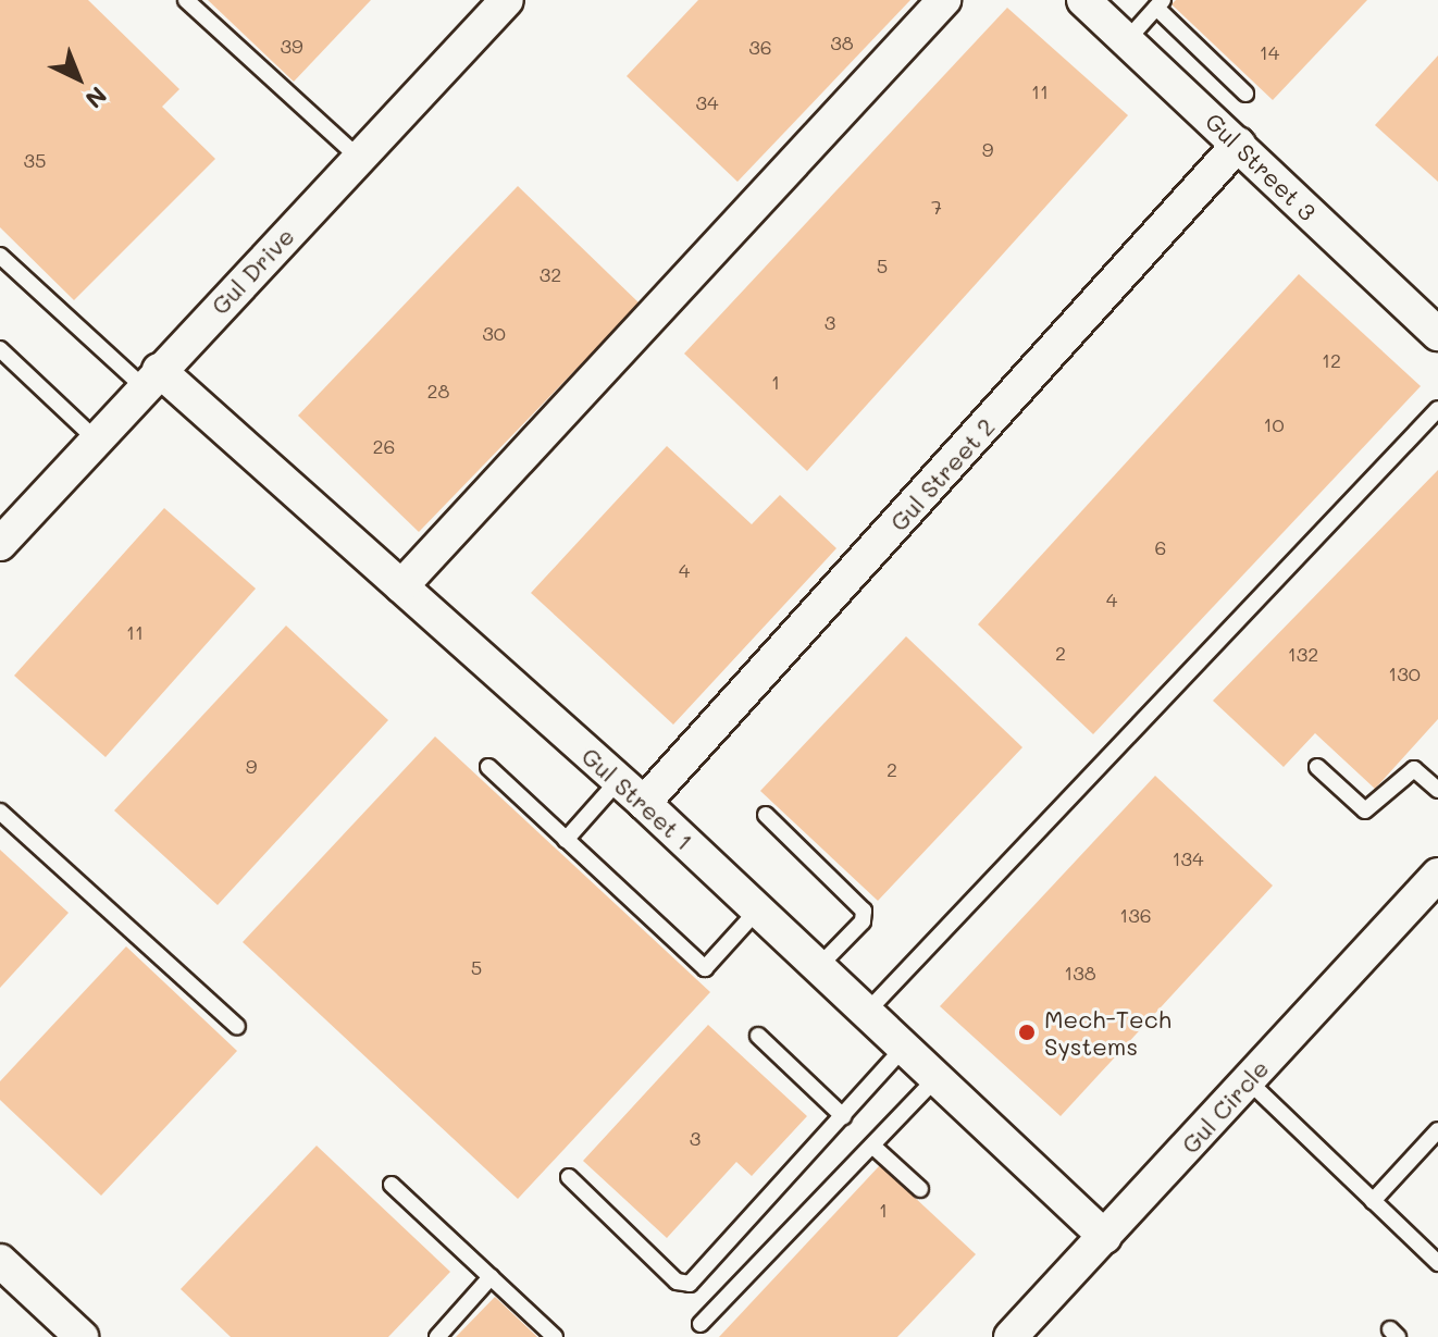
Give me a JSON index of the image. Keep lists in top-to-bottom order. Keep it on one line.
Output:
{"streets":{"street":["Gul Street 3","Gul Drive","Gul Street 2","Gul Street 1","Gul Circle"]},"crossings":[["Gul Street 3","Gul Street 2"],["Gul Drive","Gul Street 1"],["Gul Street 2","Gul Street 1"],["Gul Street 1","Gul Circle"]],"places":["Mech-Tech Systems"],"house_numbers":["38","39","36","14","11","34","9","35","7","5","32","3","30","12","1","28","10","26","6","4","4","11","2","132","130","9","2","134","136","5","138","3","1"],"north":"bottom right"}
